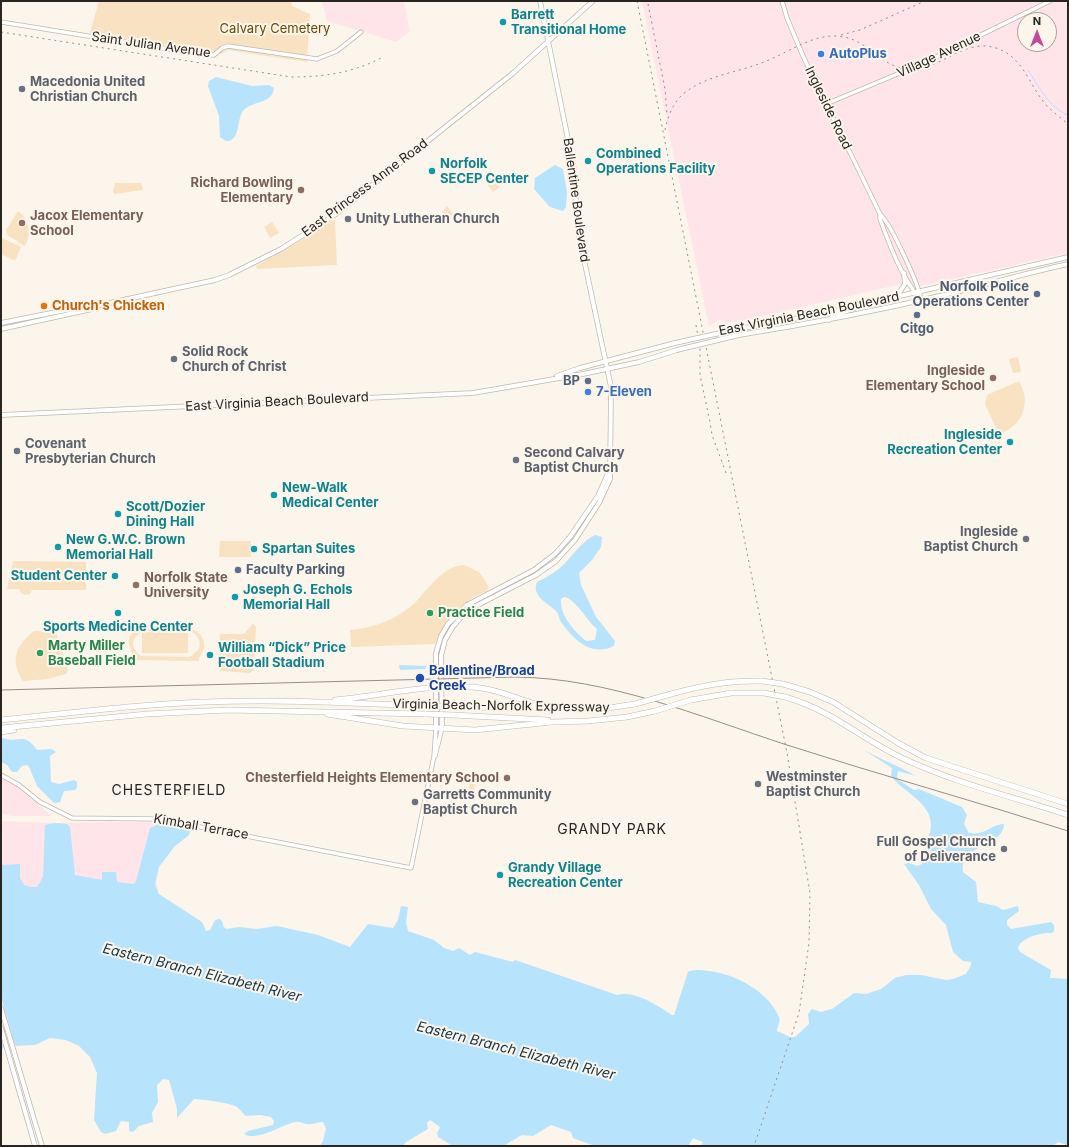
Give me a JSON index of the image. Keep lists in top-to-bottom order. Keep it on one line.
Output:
{"streets":{"highway":["Virginia Beach-Norfolk Expressway"],"main road":["East Princess Anne Road","Ballentine Boulevard","East Virginia Beach Boulevard"],"street":["Saint Julian Avenue","Village Avenue","Ingleside Road","Kimball Terrace"]},"crossings":[["Village Avenue","Ingleside Road"],["Ingleside Road","East Virginia Beach Boulevard"],["East Princess Anne Road","Ballentine Boulevard"],["Ballentine Boulevard","East Virginia Beach Boulevard"],["Ballentine Boulevard","Kimball Terrace"]],"districts":["CHESTERFIELD","GRANDY PARK"],"water":["Eastern Branch Elizabeth River"],"parks":["Calvary Cemetery"],"places":["Barrett Transitional Home","AutoPlus","Macedonia United Christian Church","Combined Operations Facility","Norfolk SECEP Center","Richard Bowling Elementary","Unity Lutheran Church","Jacox Elementary School","Norfolk Police Operations Center","Church's Chicken","Citgo","Solid Rock Church of Christ","Ingleside Elementary School","BP","7-Eleven","Ingleside Recreation Center","Covenant Presbyterian Church","Second Calvary Baptist Church","New-Walk Medical Center","Scott/Dozier Dining Hall","Ingleside Baptist Church","New G.W.C. Brown Memorial Hall","Spartan Suites","Faculty Parking","Student Center","Norfolk State University","Joseph G. Echols Memorial Hall","Sports Medicine Center","Practice Field","Marty Miller Baseball Field","William “Dick” Price Football Stadium","Ballentine/Broad Creek","Chesterfield Heights Elementary School","Westminster Baptist Church","Garretts Community Baptist Church","Full Gospel Church of Deliverance","Grandy Village Recreation Center"],"north":"top"}
